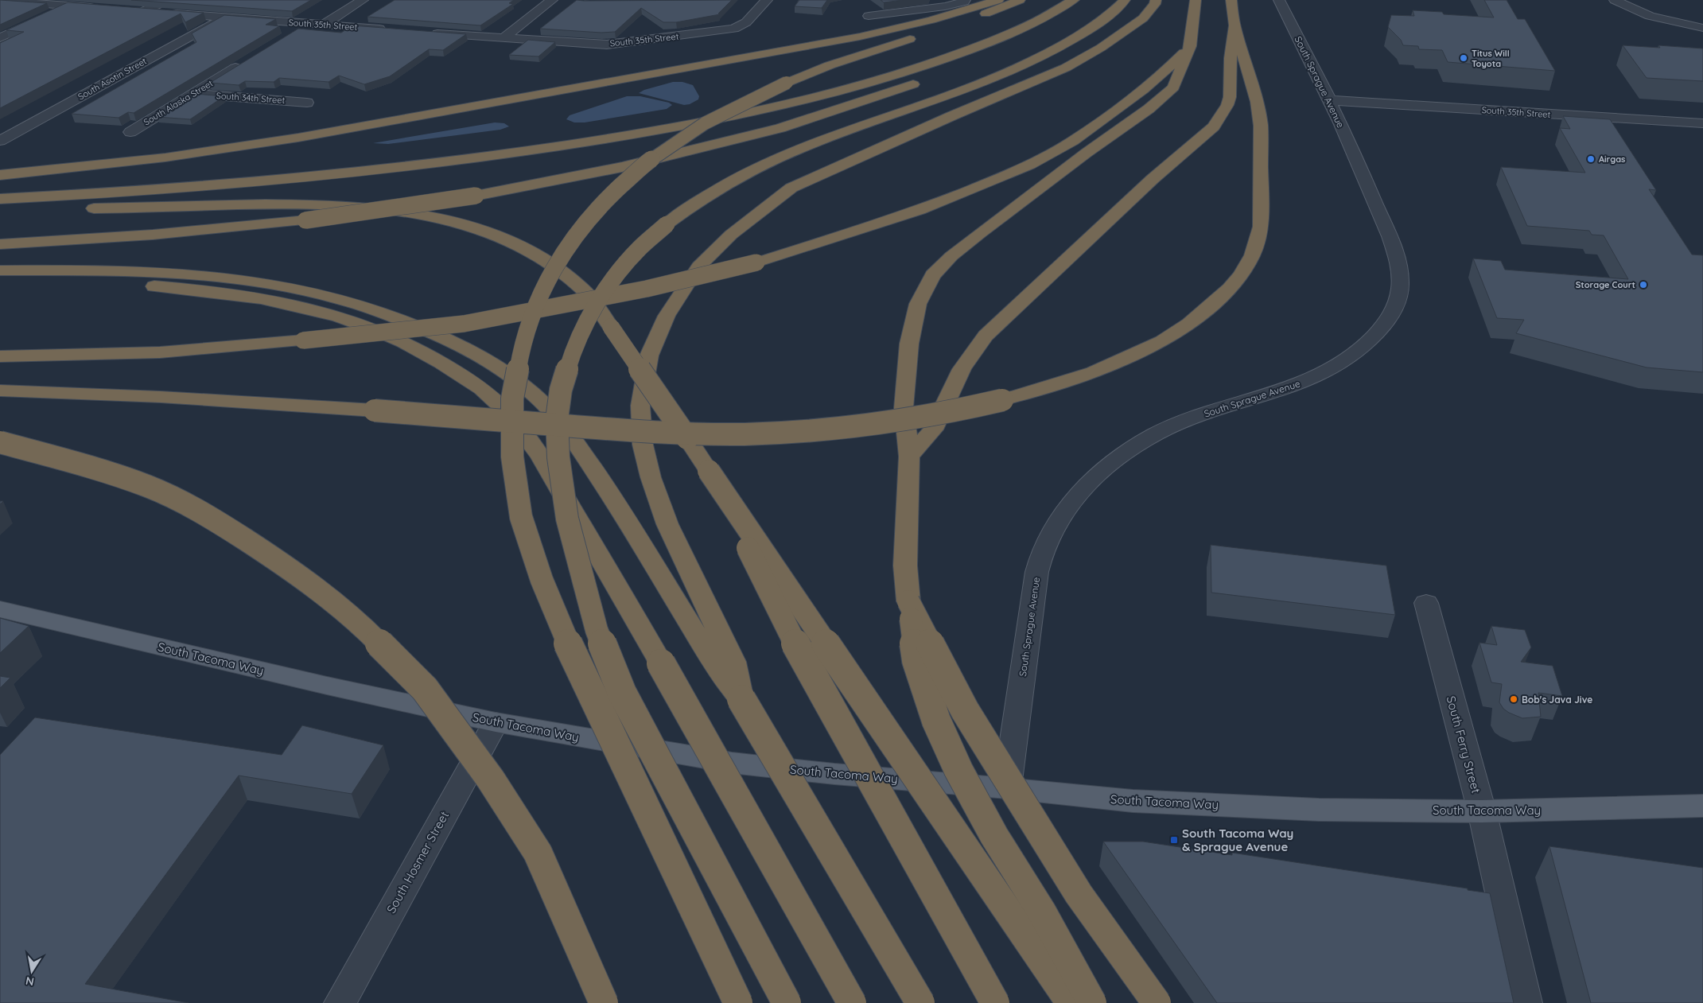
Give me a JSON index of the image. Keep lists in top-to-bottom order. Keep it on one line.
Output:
{"streets":{"main road":["South Tacoma Way"],"street":["South 35th Street","South Asotin Street","South Sprague Avenue","South 34th Street","South Alaska Street","South Ferry Street","South Hosmer Street"]},"crossings":[["South 35th Street","South Asotin Street"],["South 35th Street","South Sprague Avenue"],["South Sprague Avenue","South Tacoma Way"],["South 34th Street","South Alaska Street"],["South Tacoma Way","South Ferry Street"],["South Tacoma Way","South Hosmer Street"]],"places":{"other":["Titus Will Toyota","Airgas","Storage Court","Bob's Java Jive"],"transit":["South Tacoma Way & Sprague Avenue"]},"north":"bottom"}
